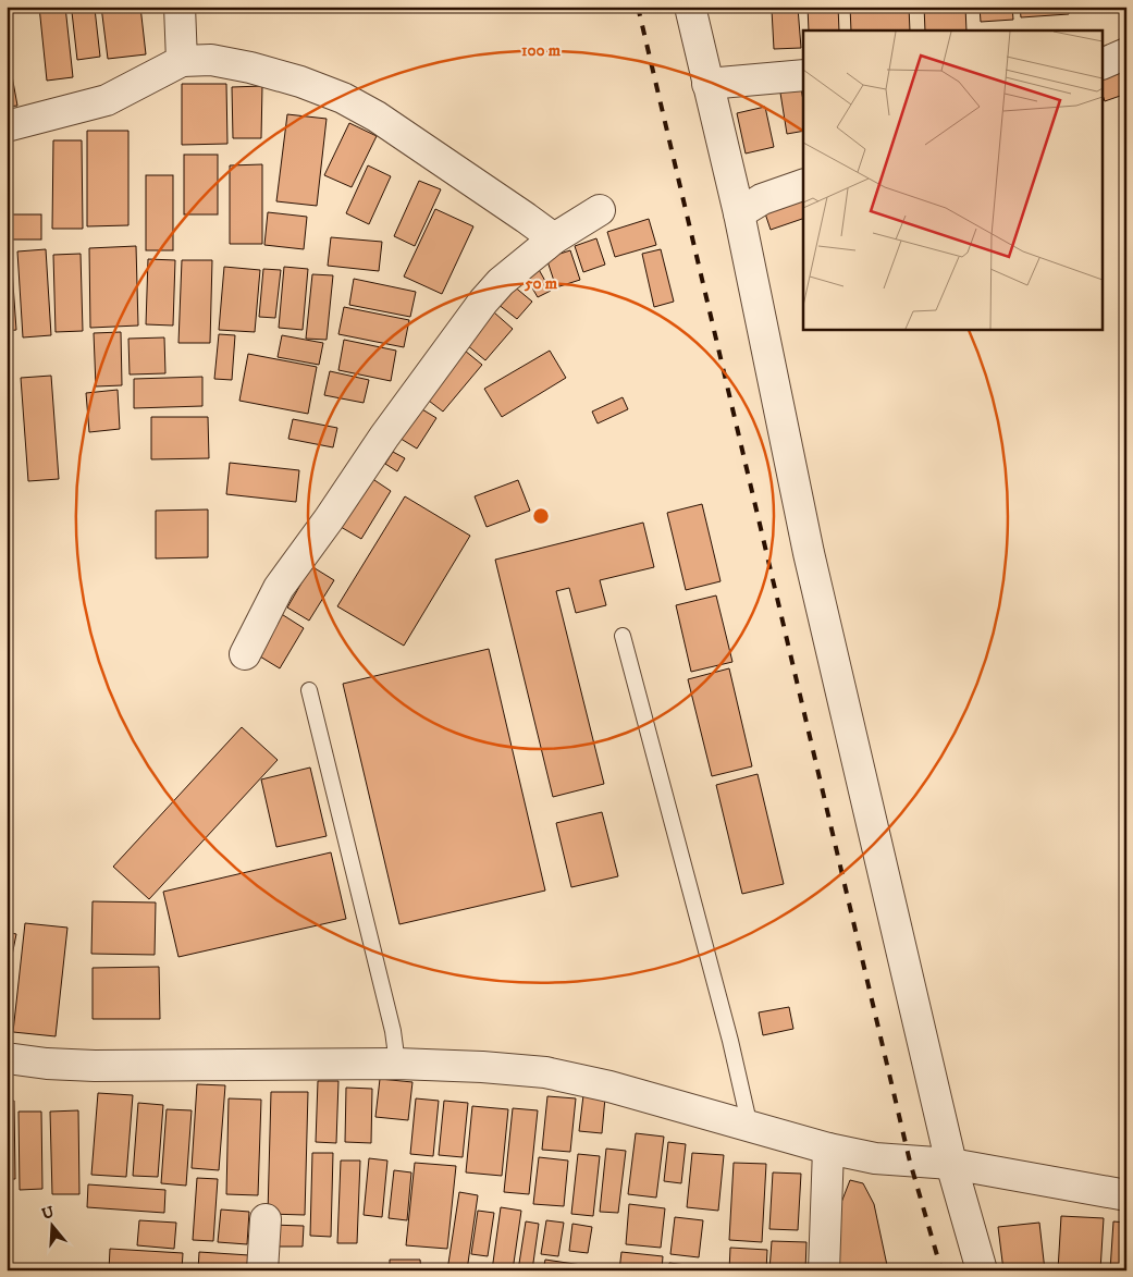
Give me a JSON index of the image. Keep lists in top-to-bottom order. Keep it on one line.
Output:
{"north":"top","rings":["100 m","50 m"]}
